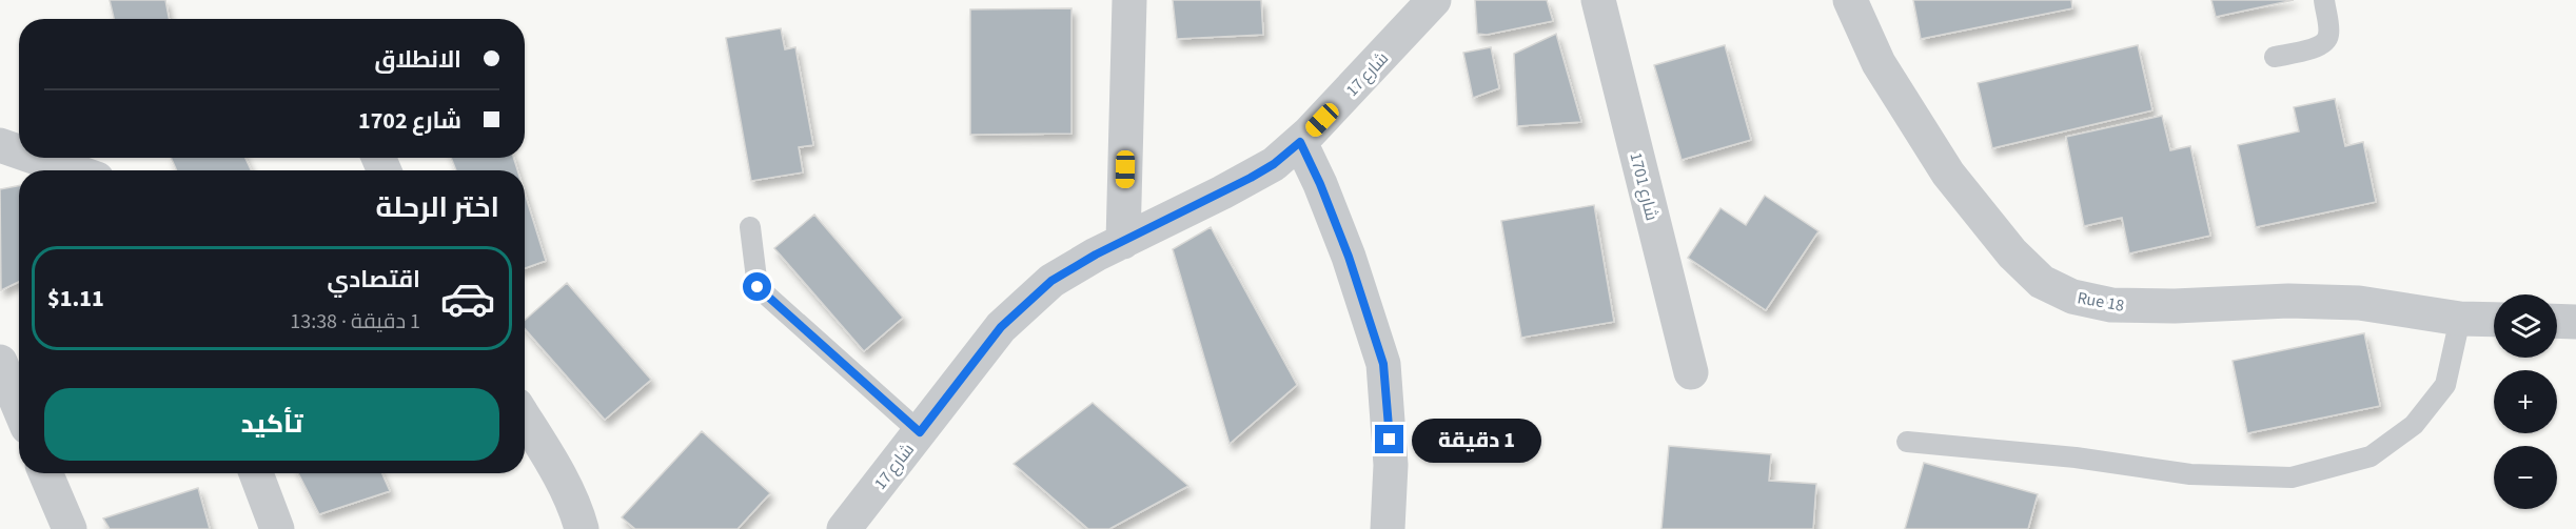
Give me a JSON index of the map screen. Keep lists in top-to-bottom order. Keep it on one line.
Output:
{"streets":{"street":["شارع 17","شارع 1701","Rue 18"]},"page":{"banner":["الانطلاق","شارع 1702"],"heading":"اختر الرحلة","list":[{"name":"اقتصادي","note":"1 دقيقة · 13:38","value":"$1.11"}],"map_buttons":["+","−"],"buttons":"تأكيد","bubble":"1 دقيقة"}}
